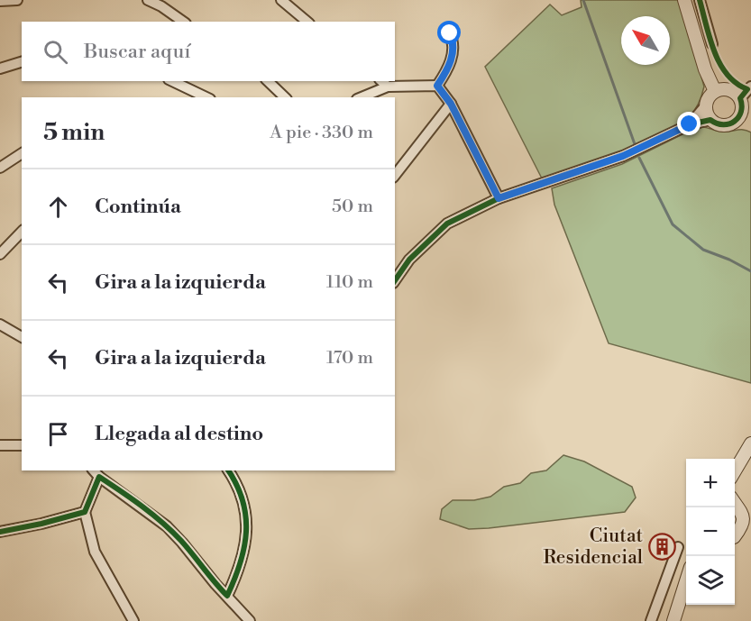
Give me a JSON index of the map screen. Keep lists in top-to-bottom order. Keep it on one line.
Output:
{"places":{"building":["Ciutat Residencial"]},"north":"top left","page":{"search":"Buscar aquí","heading":["5 min","A pie · 330 m"],"list":[["Continúa","50 m"],["Gira a la izquierda","110 m"],["Gira a la izquierda","170 m"],"Llegada al destino"],"map_buttons":["+","−"]}}
